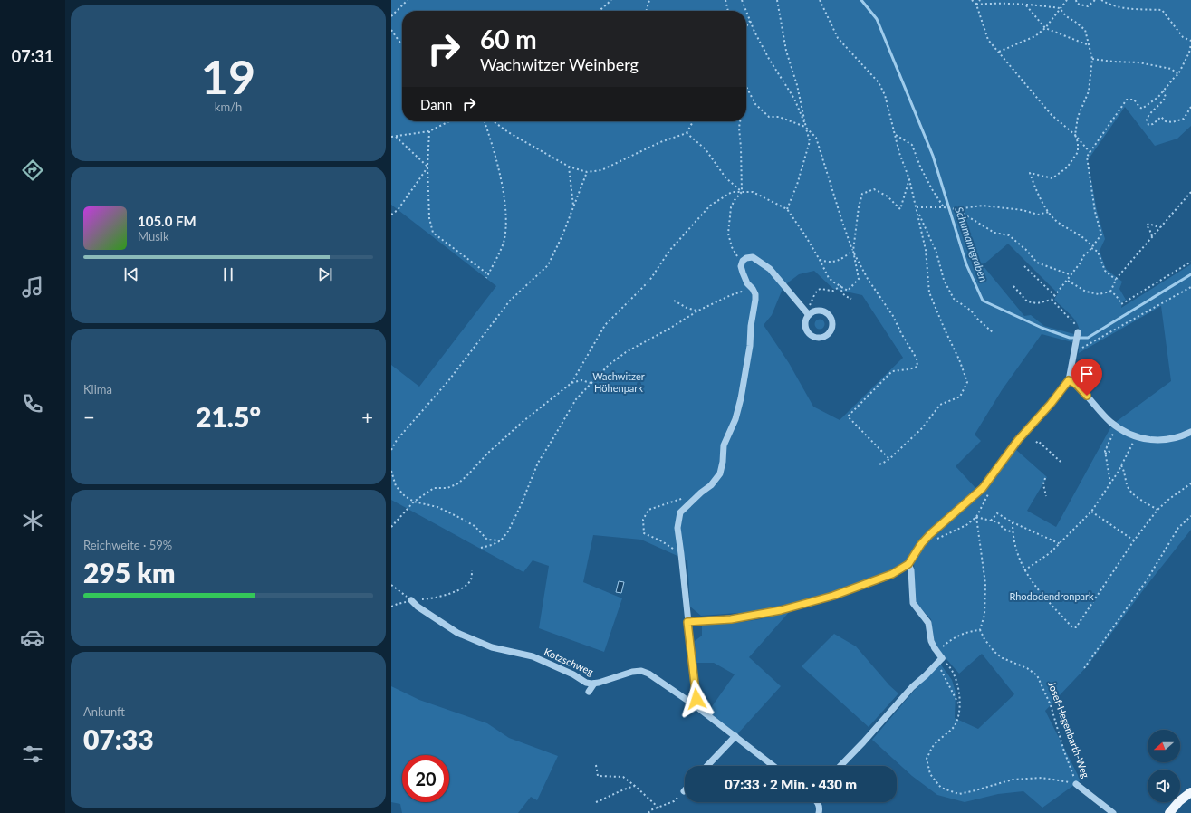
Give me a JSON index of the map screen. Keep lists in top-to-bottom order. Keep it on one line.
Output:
{"streets":{"street":["Kotzschweg","Josef-Hegenbarth-Weg"]},"water":["Schumanngraben"],"parks":["Wachwitzer Höhenpark","Rhododendronpark"],"north":"left","page":{"tabs":"07:31","tile":[["19","km/h"],"Klima",["Reichweite · 59%","295 km"],["Ankunft","07:33"]],"turn":["60 m","Wachwitzer Weinberg"],"then":"Dann","song":["105.0 FM","Musik"],"heat":["−","21.5°","+"],"limit":"20","trip":"07:33 · 2 Min. · 430 m"}}
